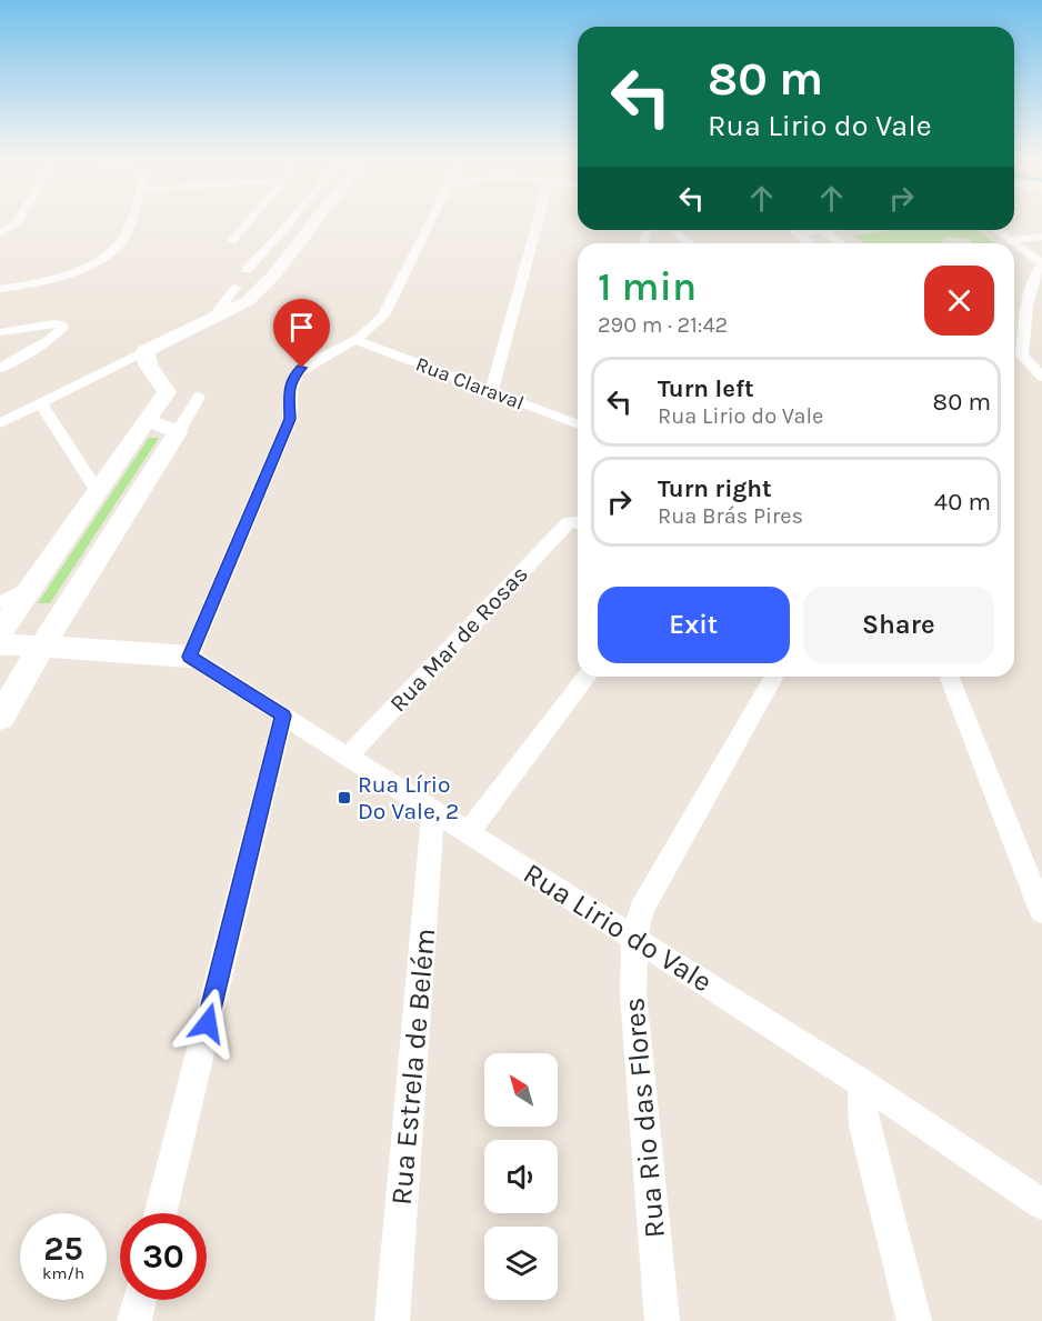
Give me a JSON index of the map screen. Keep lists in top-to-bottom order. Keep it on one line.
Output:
{"streets":{"street":["Rua Claraval","Rua Mar de Rosas","Rua Lirio do Vale","Rua Estrela de Belém","Rua Rio das Flores"]},"crossings":[["Rua Mar de Rosas","Rua Lirio do Vale"],["Rua Lirio do Vale","Rua Estrela de Belém"],["Rua Lirio do Vale","Rua Rio das Flores"]],"places":{"transit":["Rua Lírio Do Vale, 2"]},"north":"top left","page":{"turn":["80 m","Rua Lirio do Vale"],"heading":["1 min","290 m · 21:42"],"list":[{"name":"Turn left","note":"Rua Lirio do Vale","value":"80 m"},{"name":"Turn right","note":"Rua Brás Pires","value":"40 m"}],"buttons":["Exit","Share"],"speed":"25 km/h","limit":"30"}}
